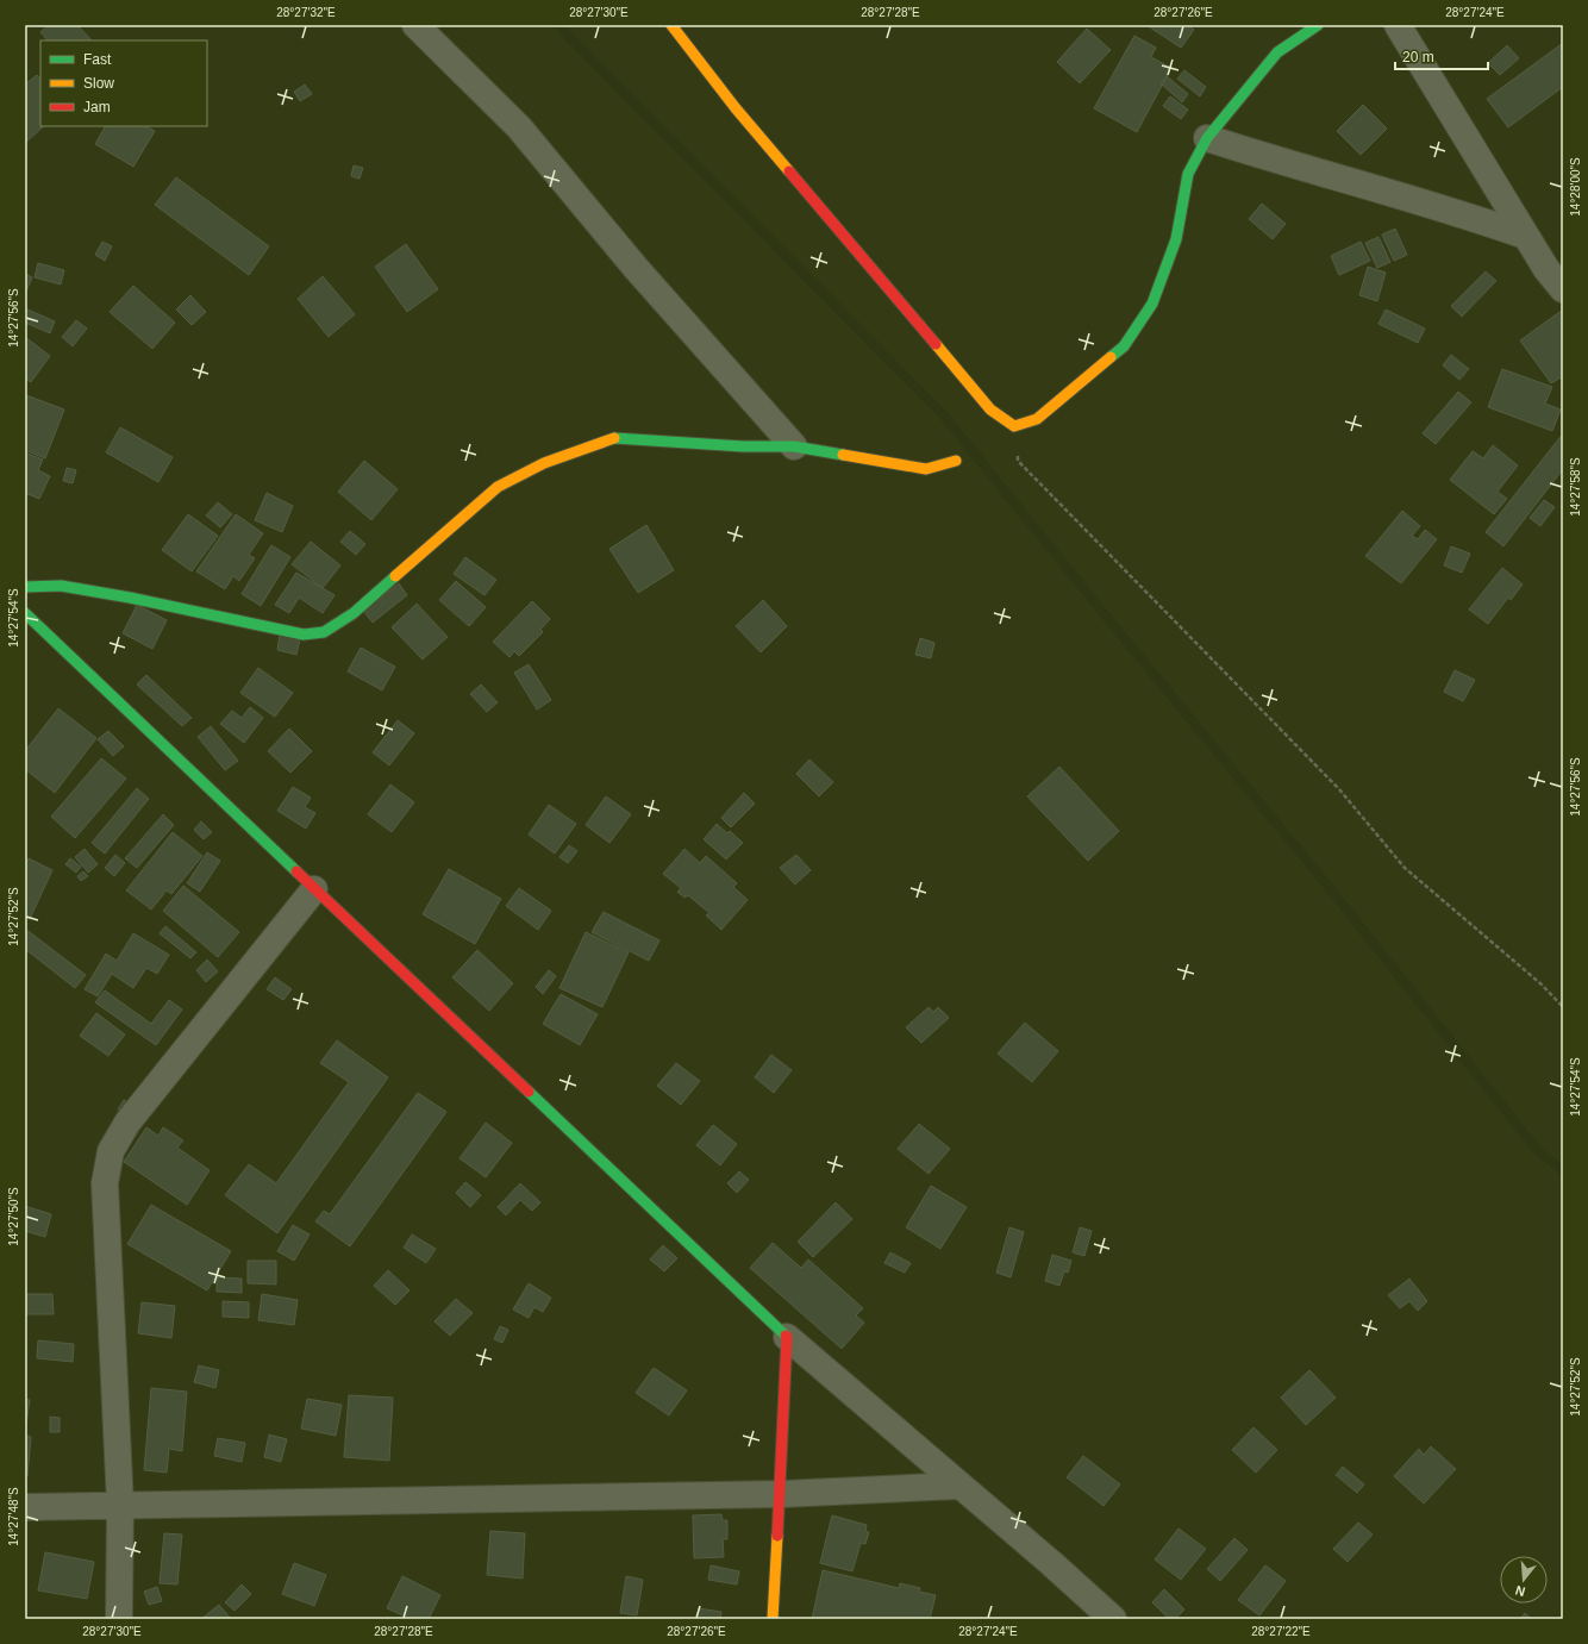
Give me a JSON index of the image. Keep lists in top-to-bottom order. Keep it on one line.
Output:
{"legend":["Fast","Slow","Jam"],"scale_bar":"20 m","north":"bottom","coordinates":["28°27'32\"E","28°27'30\"E","28°27'28\"E","28°27'26\"E","28°27'24\"E","14°28'00\"S","14°27'56\"S","14°27'58\"S","14°27'54\"S","14°27'52\"S","14°27'50\"S","14°27'48\"S","28°27'22\"E"]}
